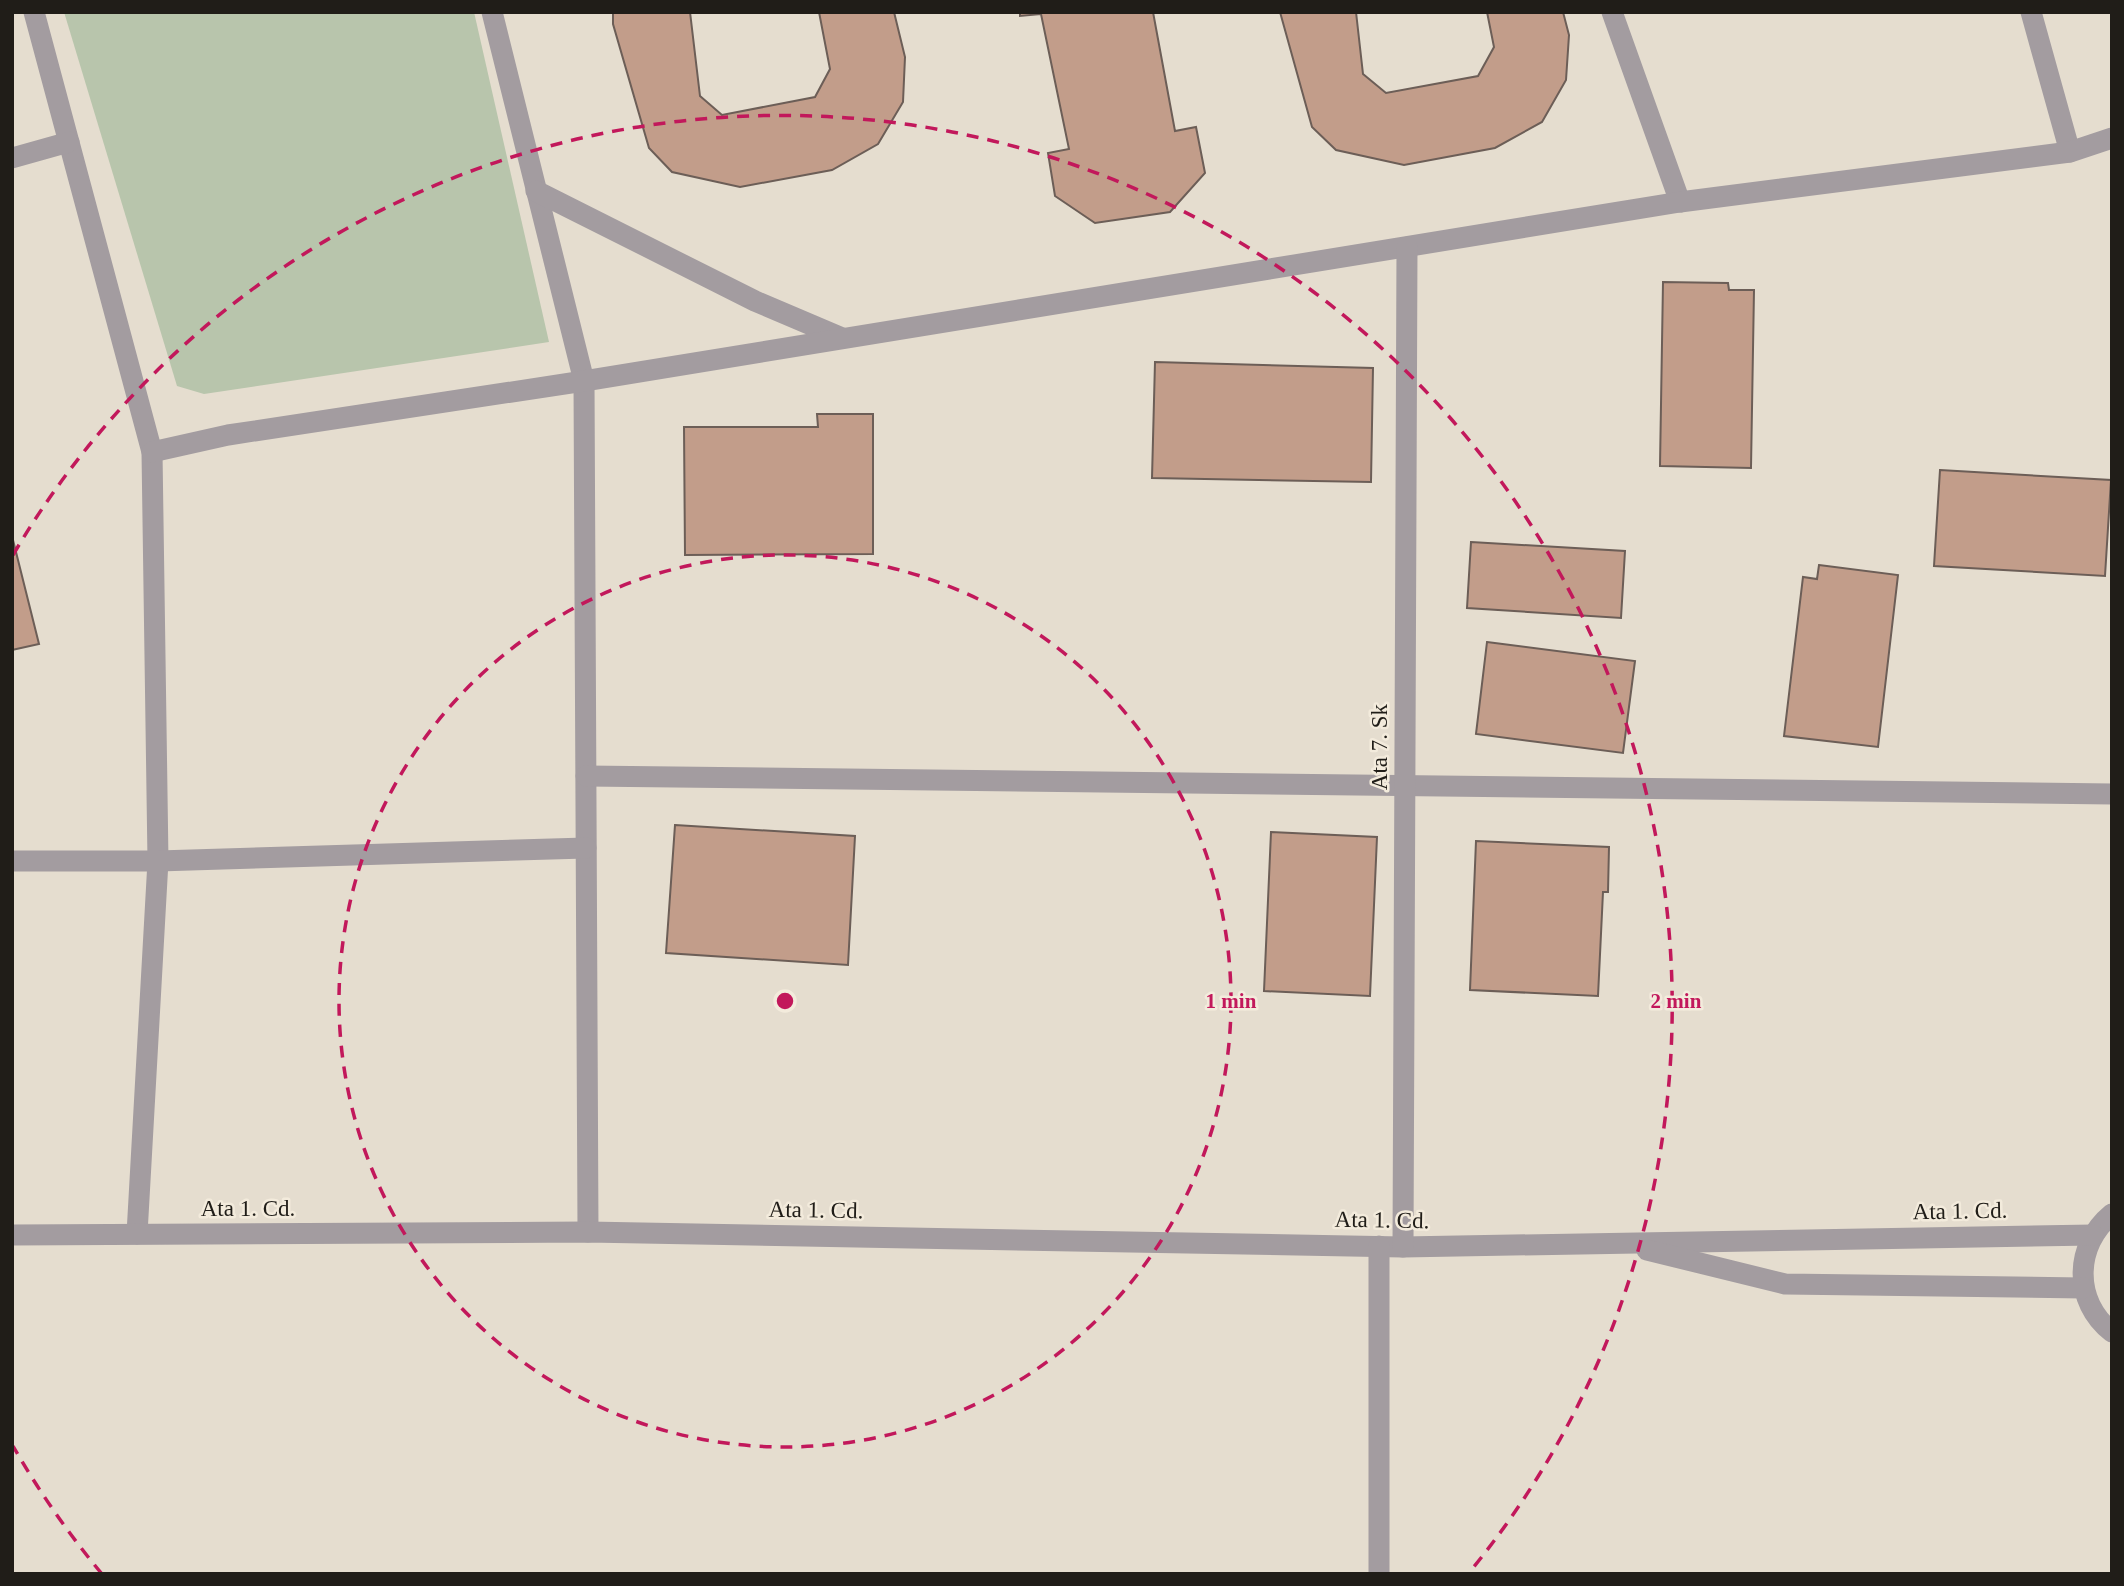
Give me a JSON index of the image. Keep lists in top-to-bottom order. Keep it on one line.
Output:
{"streets":{"street":["Ata 7. Sk","Ata 1. Cd."]},"crossings":[["Ata 7. Sk","Ata 1. Cd."]],"rings":["1 min","2 min"]}
